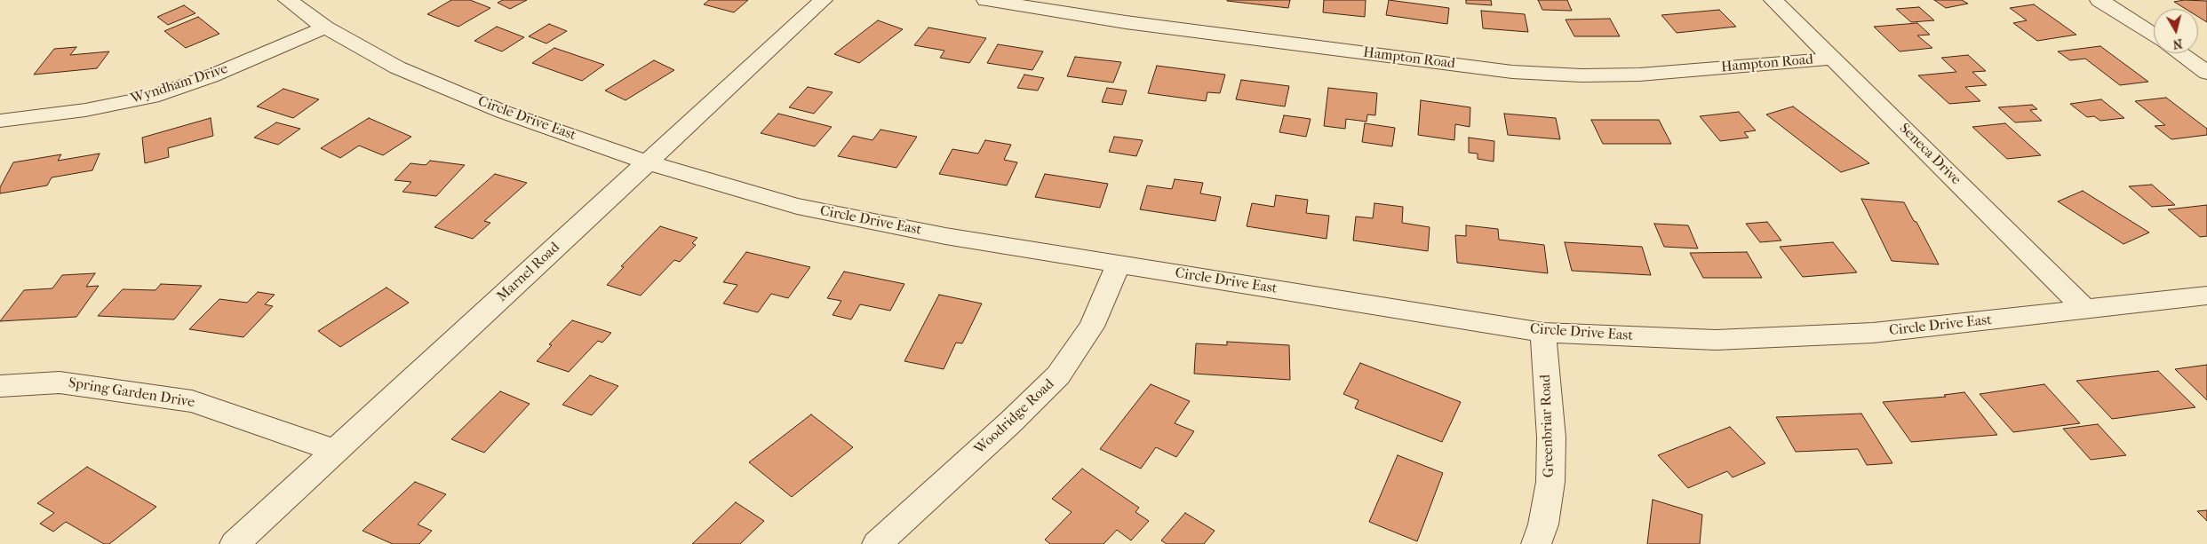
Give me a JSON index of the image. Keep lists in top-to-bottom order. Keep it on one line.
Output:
{"streets":{"street":["Hampton Road","Wyndham Drive","Circle Drive East","Seneca Drive","Marnel Road","Spring Garden Drive","Woodridge Road","Greenbriar Road"]},"crossings":[["Hampton Road","Seneca Drive"],["Wyndham Drive","Circle Drive East"],["Circle Drive East","Seneca Drive"],["Circle Drive East","Marnel Road"],["Circle Drive East","Woodridge Road"],["Circle Drive East","Greenbriar Road"],["Marnel Road","Spring Garden Drive"]],"north":"bottom"}
